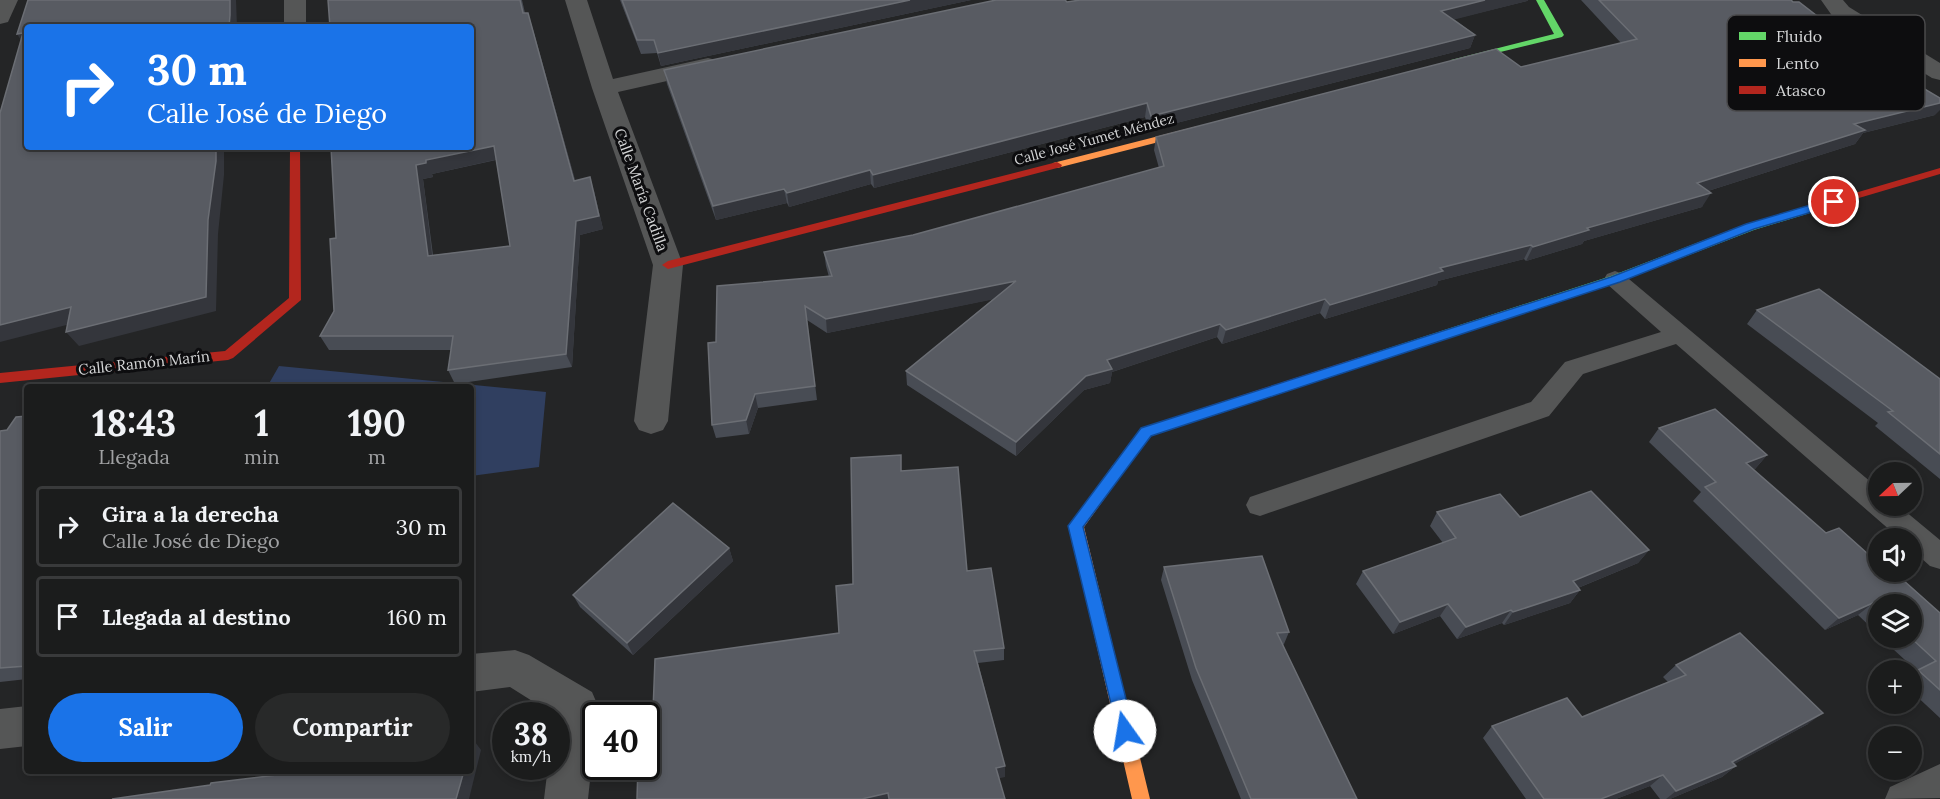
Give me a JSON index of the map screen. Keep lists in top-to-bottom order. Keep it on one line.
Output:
{"streets":{"street":["Calle José Yumet Méndez","Calle María Cadilla","Calle Ramón Marín"]},"crossings":[["Calle José Yumet Méndez","Calle María Cadilla"]],"legend":["Fluido","Lento","Atasco"],"north":"left","page":{"turn":["30 m","Calle José de Diego"],"eta":["18:43","Llegada","1","min","190","m"],"map_buttons":["+","−"],"list":[{"name":"Gira a la derecha","note":"Calle José de Diego","value":"30 m"},{"name":"Llegada al destino","value":"160 m"}],"buttons":["Salir","Compartir"],"speed":"38 km/h","limit":"40"}}
